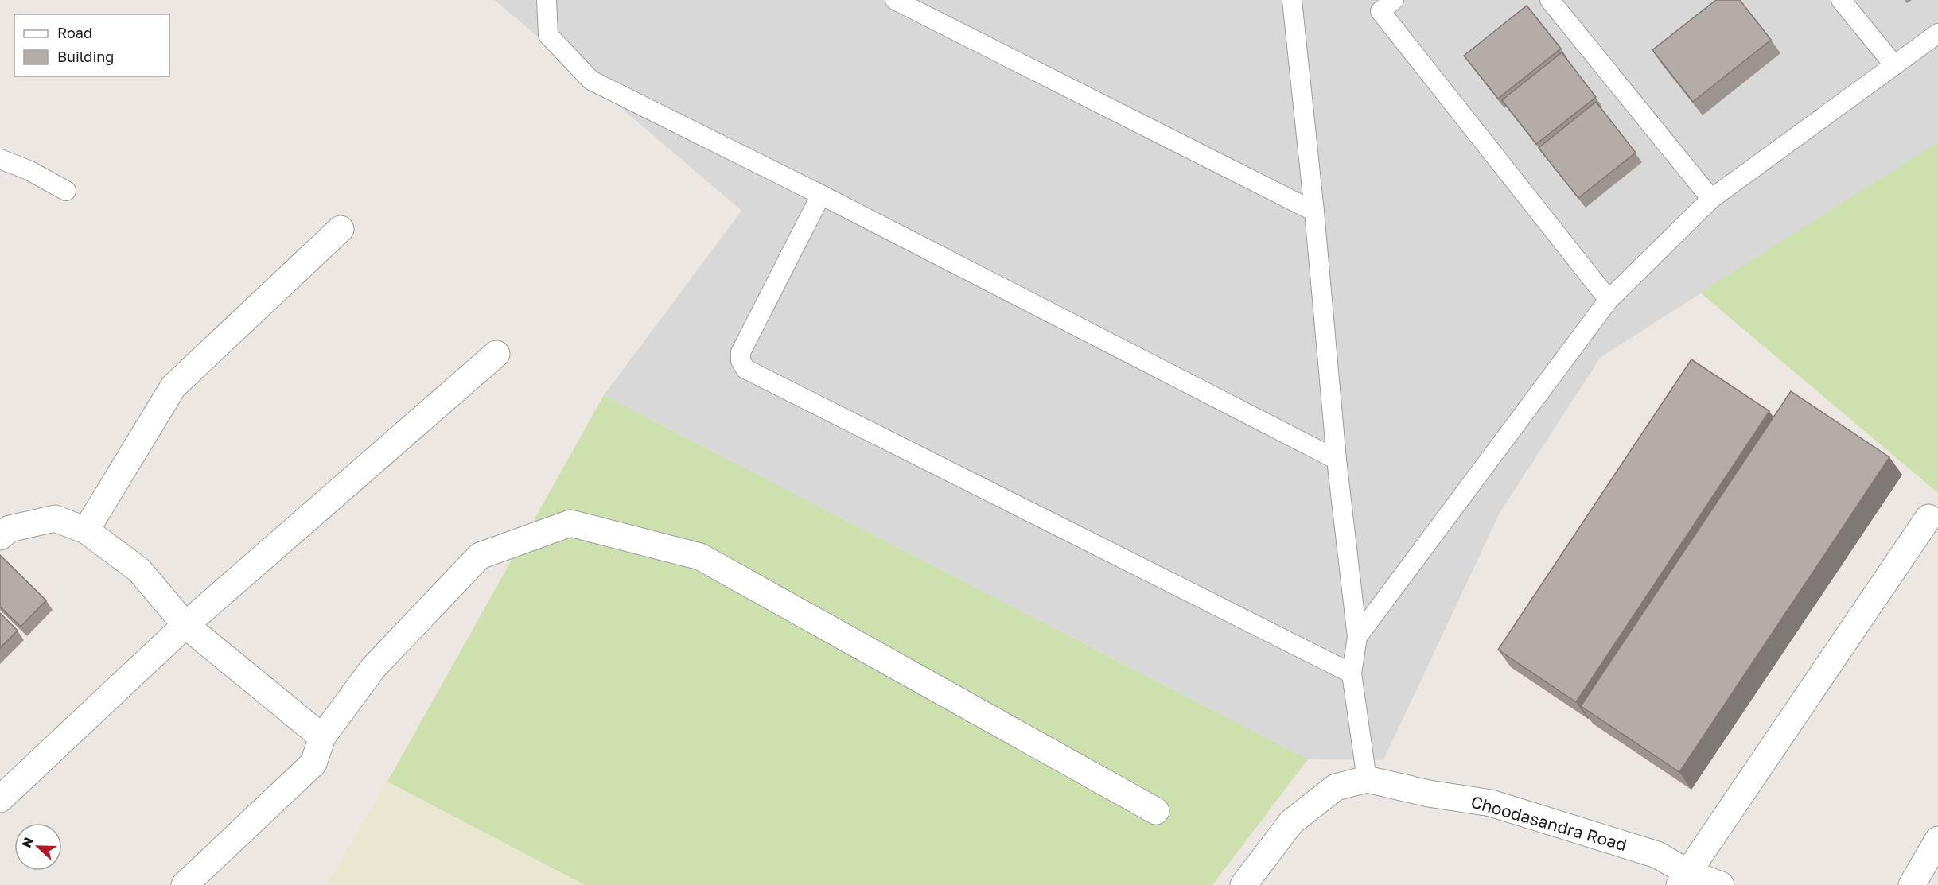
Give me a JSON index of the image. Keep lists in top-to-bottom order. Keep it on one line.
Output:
{"streets":{"street":["Choodasandra Road"]},"legend":["Road","Building"],"north":"left"}
